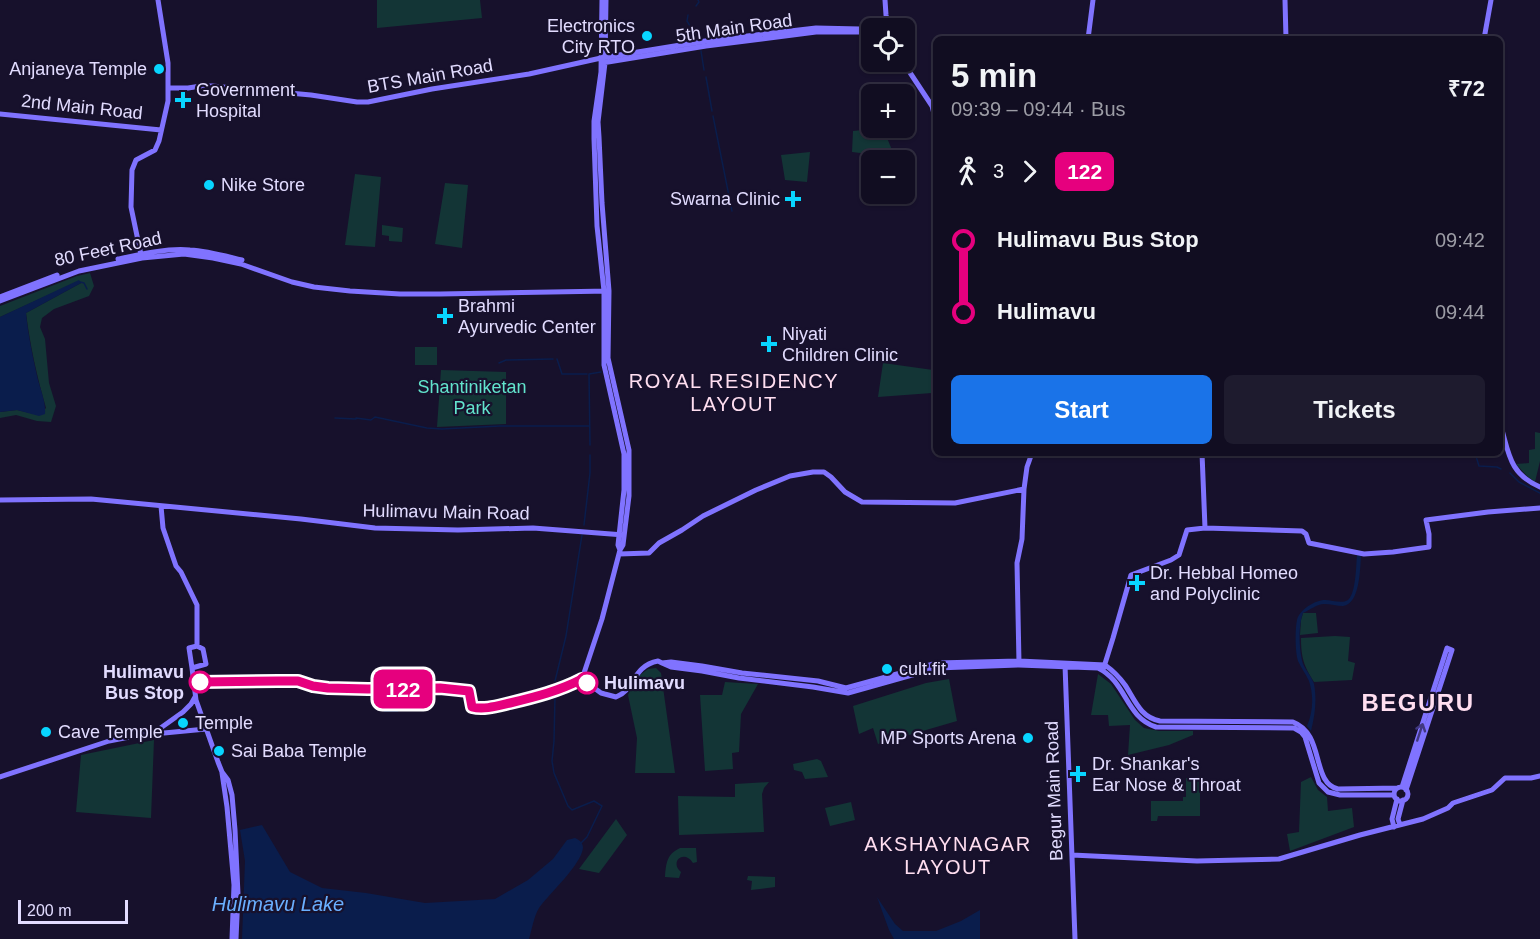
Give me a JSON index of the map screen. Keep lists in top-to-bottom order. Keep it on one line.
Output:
{"streets":{"street":["5th Main Road","BTS Main Road","2nd Main Road","80 Feet Road","Hulimavu Main Road","Begur Main Road"]},"crossings":[["5th Main Road","BTS Main Road"]],"districts":["ROYAL RESIDENCY LAYOUT","BEGURU","AKSHAYNAGAR LAYOUT"],"water":["Hulimavu Lake"],"parks":["Shantiniketan Park"],"places":{"other":["Electronics City RTO","Anjaneya Temple","Nike Store","cult.fit","Hulimavu Bus Stop","Hulimavu","Temple","Cave Temple","MP Sports Arena","Sai Baba Temple"],"health":["Government Hospital","Swarna Clinic","Brahmi Ayurvedic Center","Niyati Children Clinic","Dr. Hebbal Homeo and Polyclinic","Dr. Shankar's Ear Nose & Throat"]},"lines":["bus line 122"],"scale_bar":"200 m","page":{"on_map":"122","map_buttons":["+","−"],"heading":["5 min","09:39 – 09:44 · Bus","₹72"],"legs":["3","122"],"list":[{"name":"Hulimavu Bus Stop","value":"09:42"},{"name":"Hulimavu","value":"09:44"}],"buttons":["Start","Tickets"],"scale":"200 m"}}
